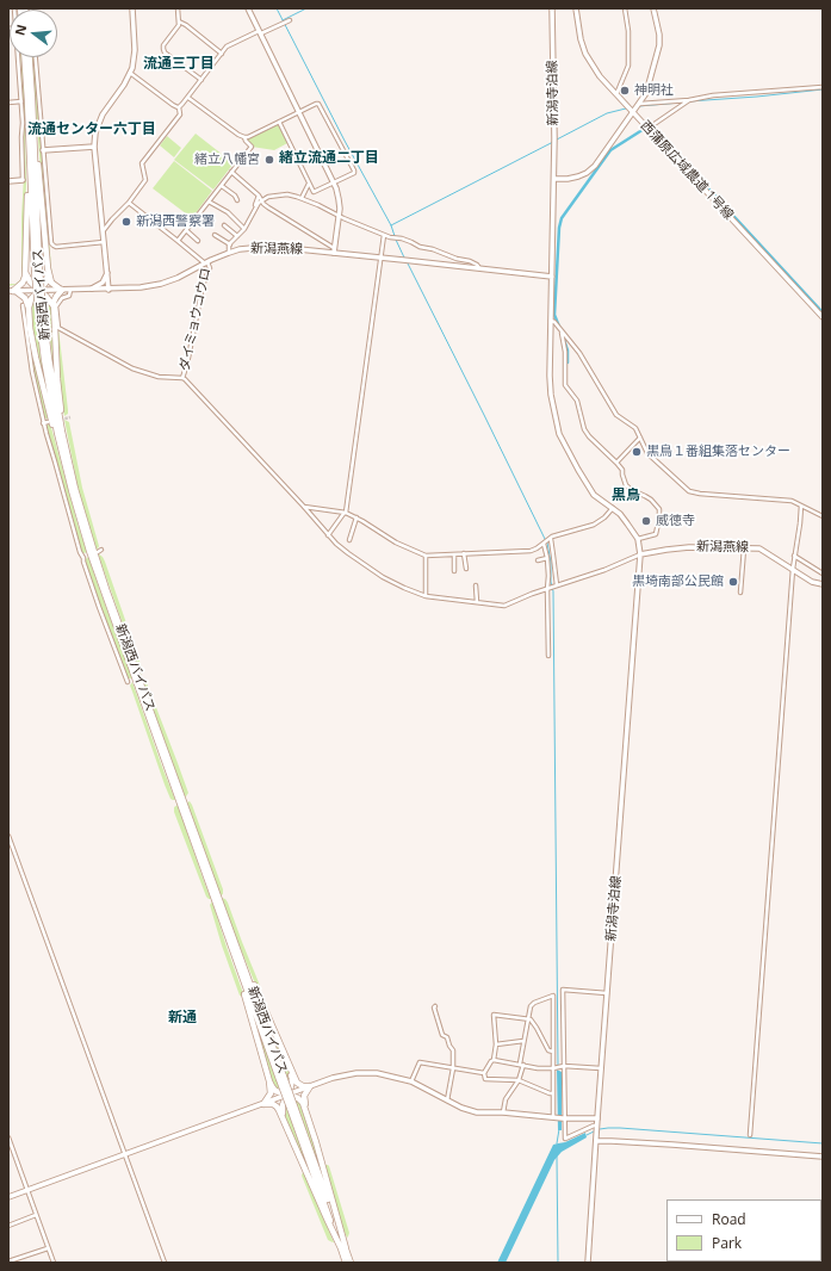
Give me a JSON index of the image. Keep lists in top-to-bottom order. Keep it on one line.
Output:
{"streets":{"highway":["新潟西バイパス"],"main road":["新潟寺泊線","西蒲原広域農道 1号線","新潟燕線"],"street":["ダイミョウコウロ"]},"crossings":[["新潟寺泊線","新潟燕線"],["新潟燕線","ダイミョウコウロ"]],"districts":["流通三丁目","流通センター六丁目","緒立流通二丁目","黒鳥","新通"],"places":["神明社","緒立八幡宮","新潟西警察署","黒鳥１番組集落センター","威徳寺","黒埼南部公民館"],"legend":["Road","Park"],"north":"left"}
